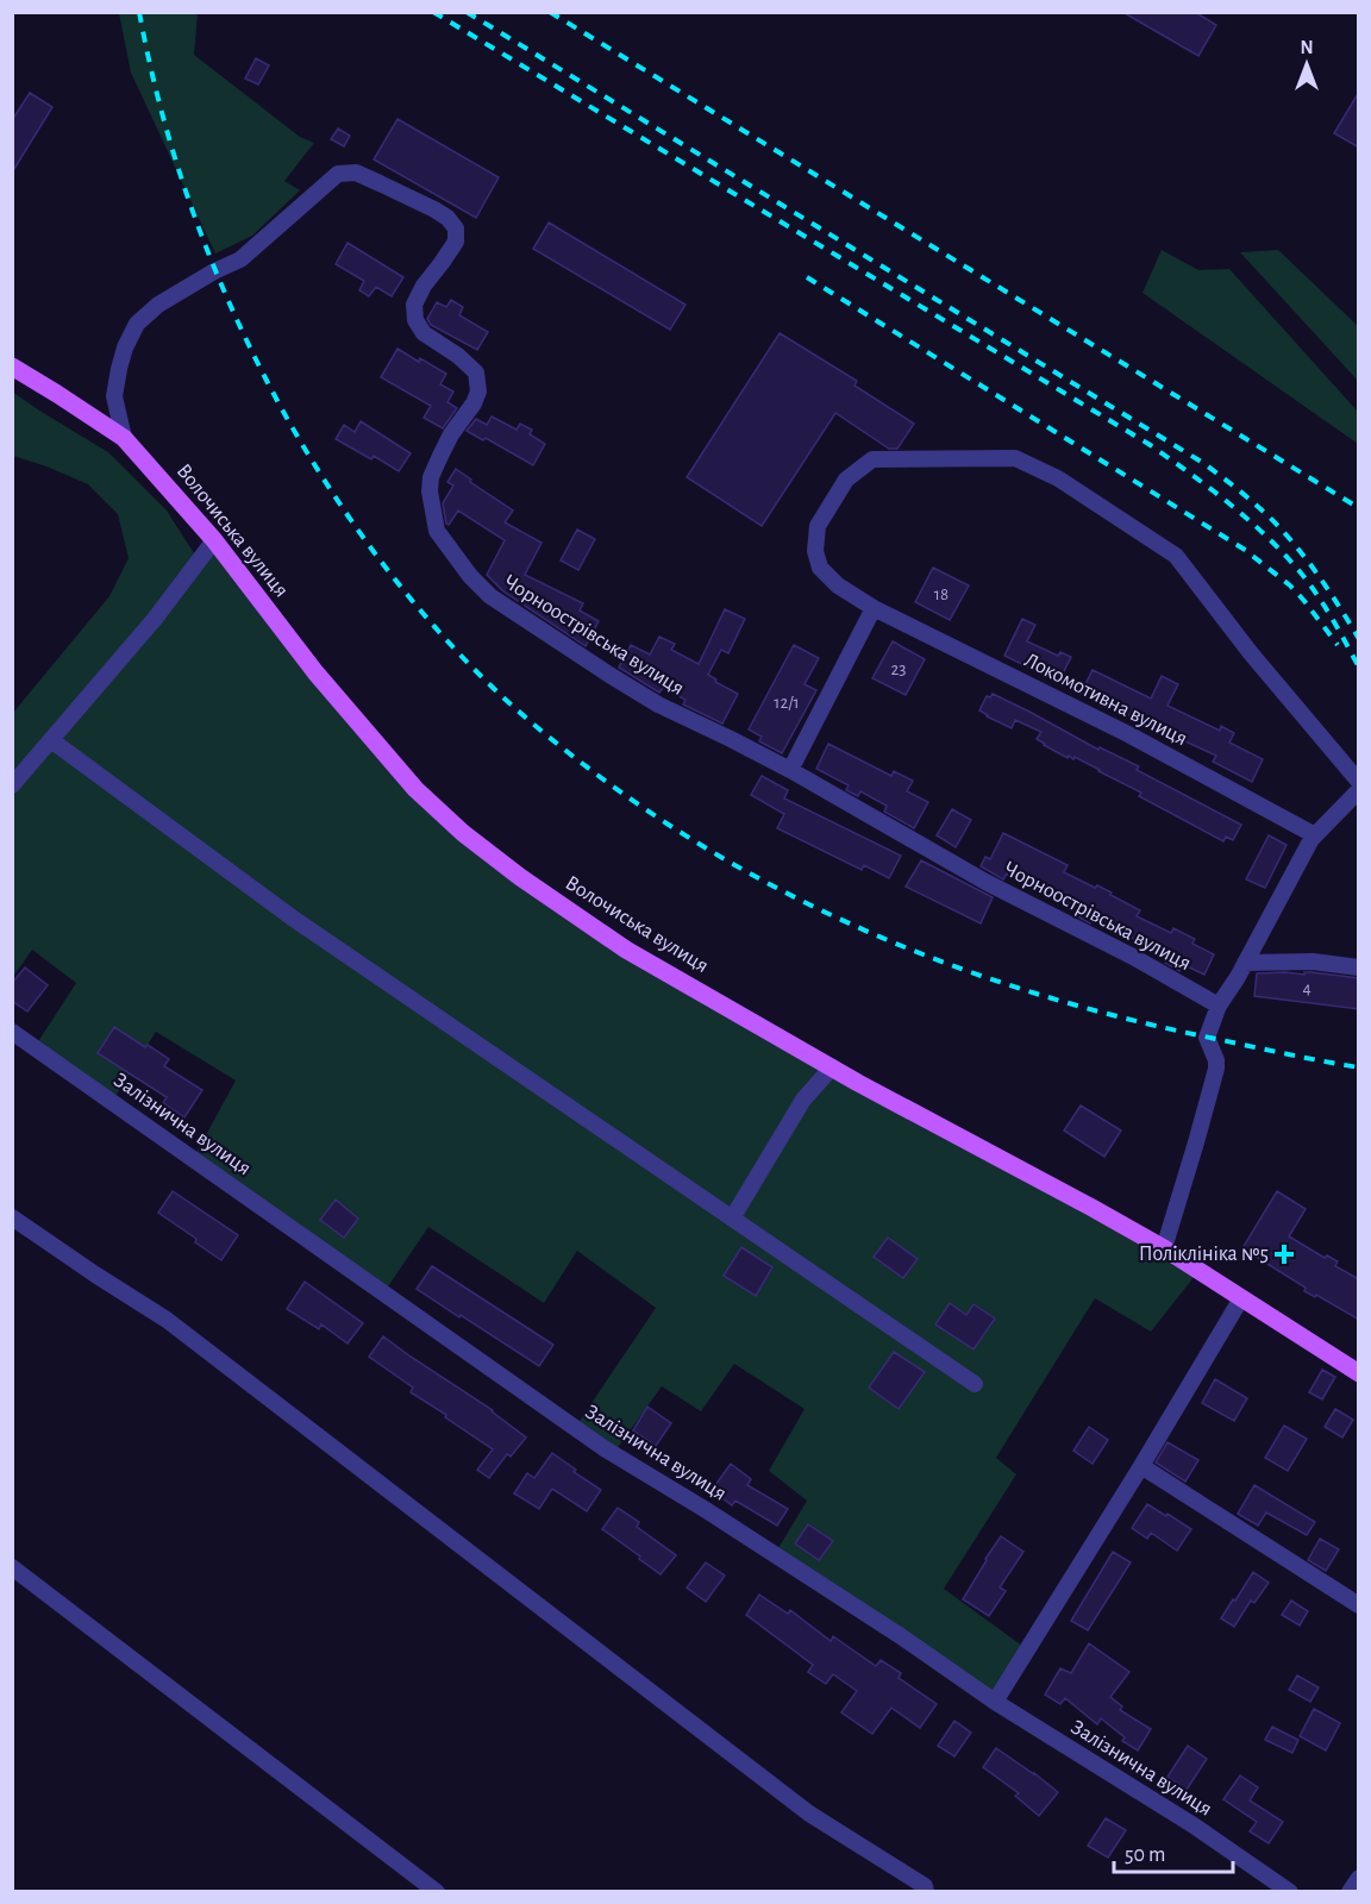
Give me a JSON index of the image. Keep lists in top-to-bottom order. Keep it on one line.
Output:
{"streets":{"main road":["Волочиська вулиця"],"street":["Чорноострівська вулиця","Локомотивна вулиця","Залізнична вулиця"]},"crossings":[["Волочиська вулиця","Чорноострівська вулиця"]],"places":{"health":["Поліклініка №5"]},"house_numbers":["18","23","12/1","4"],"scale_bar":"50 m","north":"top"}
